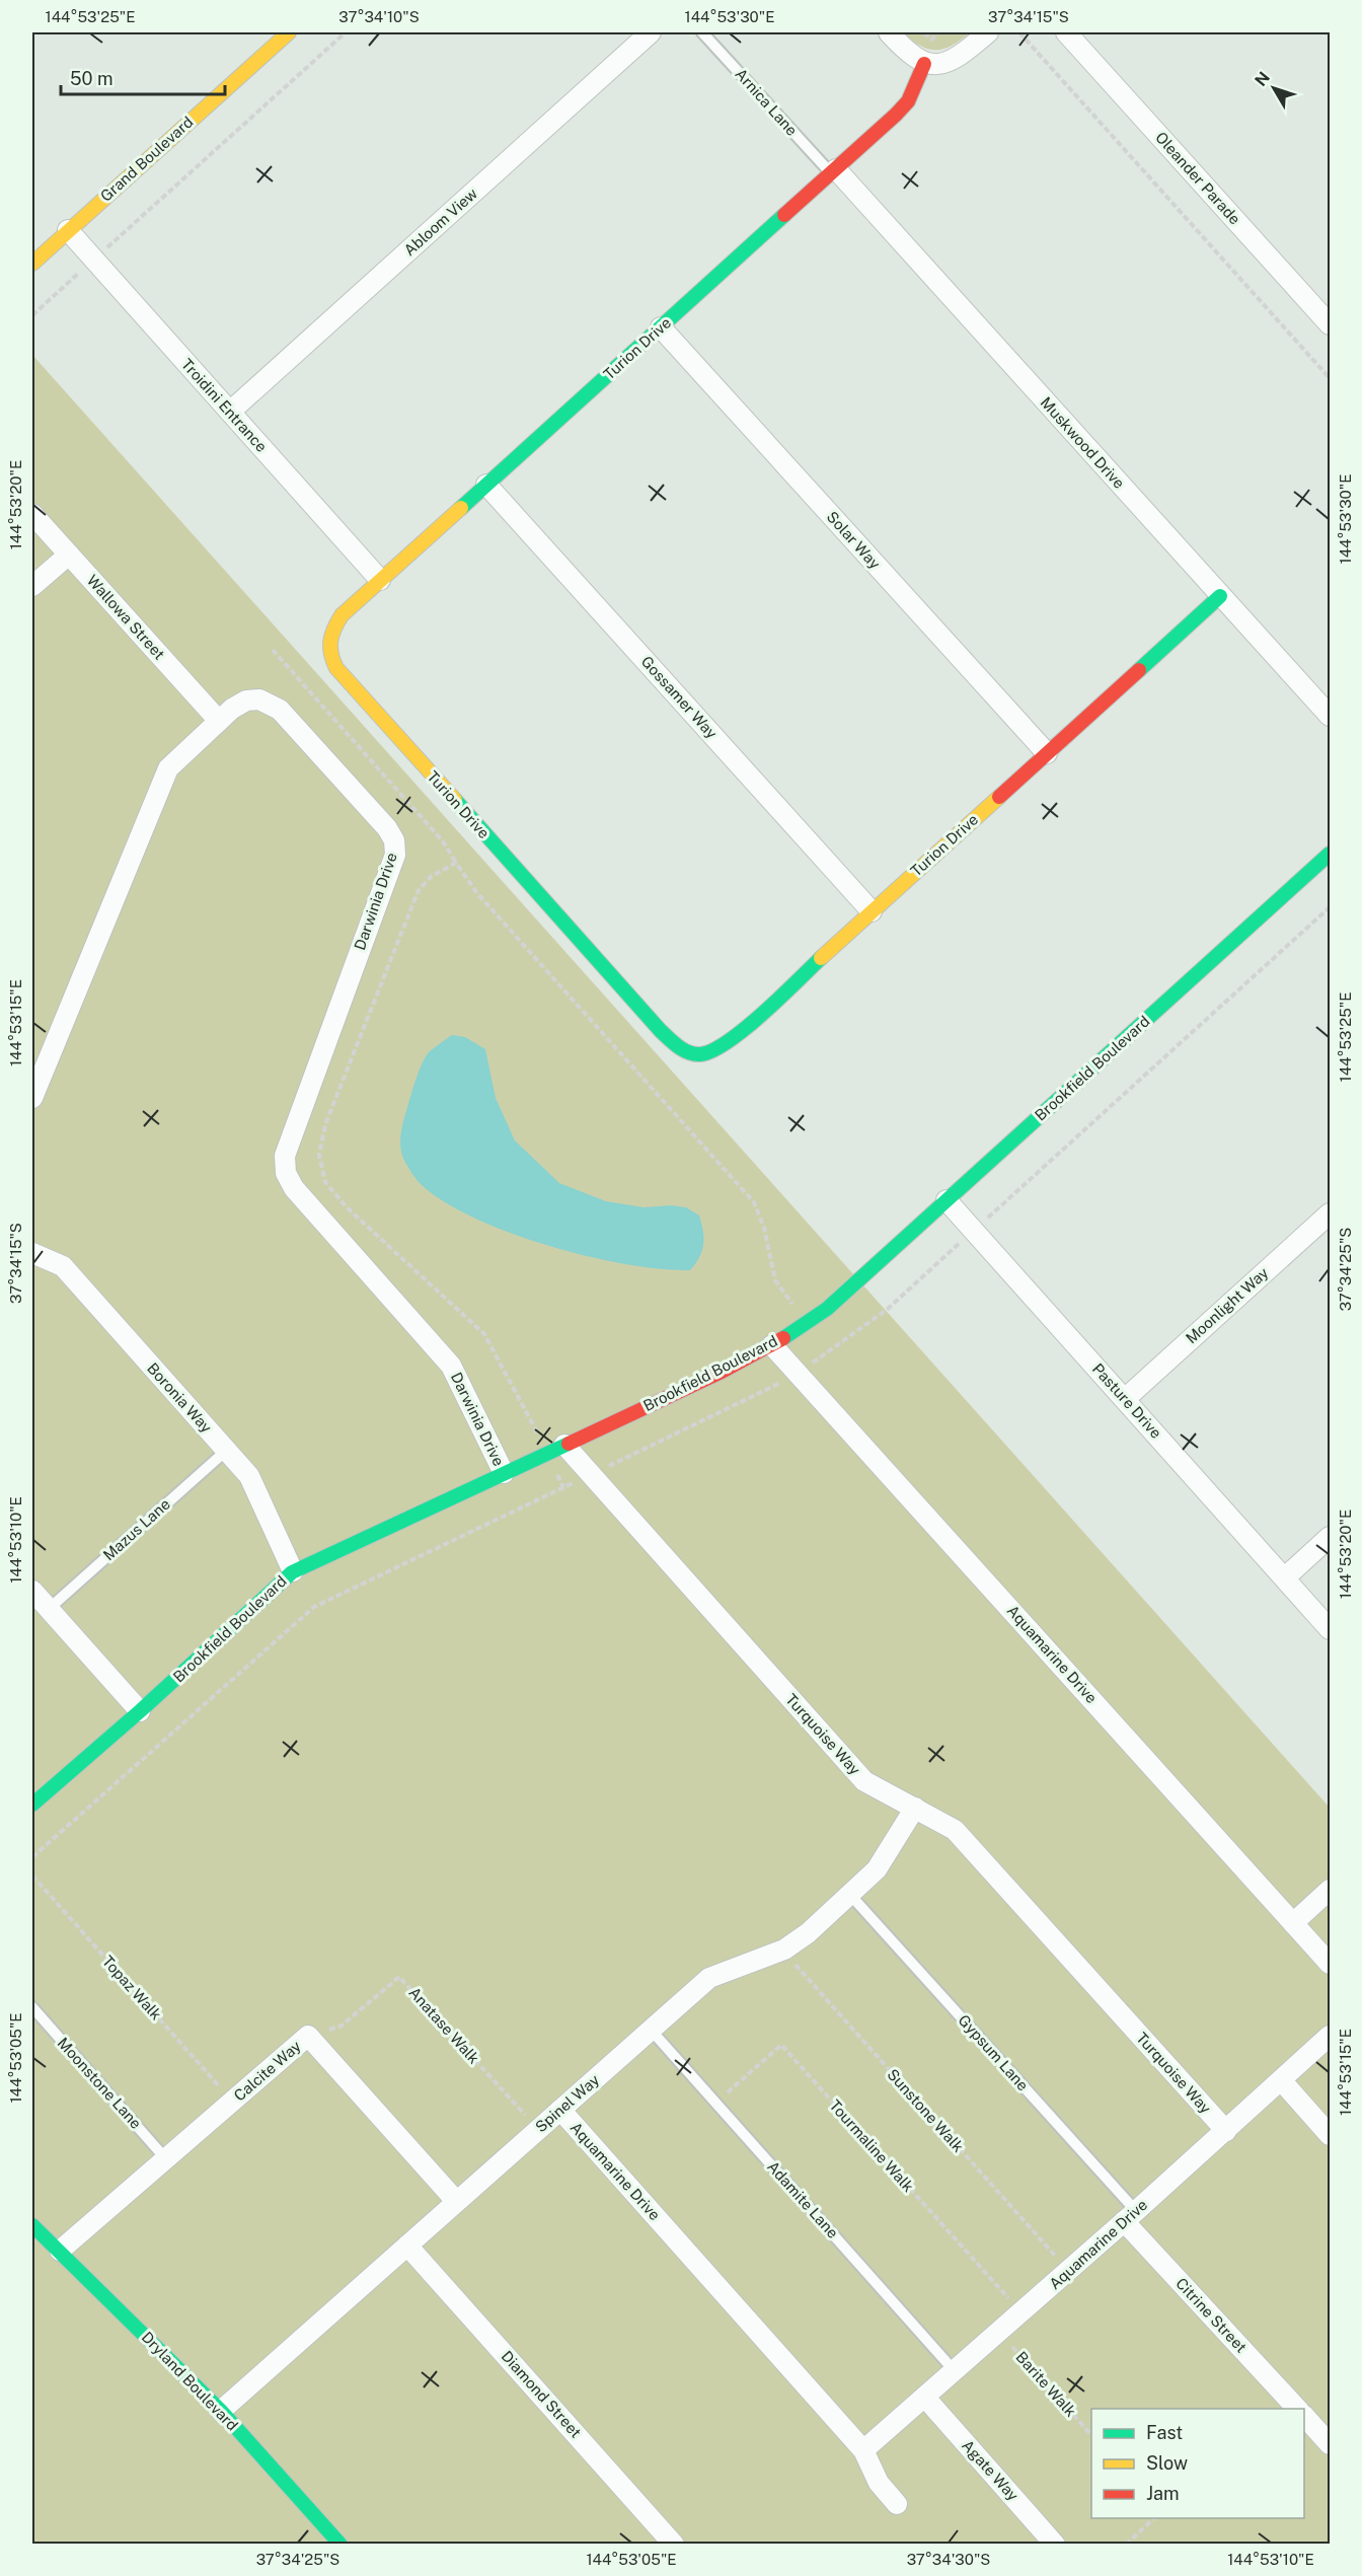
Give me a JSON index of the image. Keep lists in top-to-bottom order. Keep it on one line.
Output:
{"streets":{"street":["Grand Boulevard","Oleander Parade","Abloom View","Turion Drive","Troidini Entrance","Muskwood Drive","Solar Way","Wallowa Street","Gossamer Way","Darwinia Drive","Brookfield Boulevard","Moonlight Way","Boronia Way","Pasture Drive","Aquamarine Drive","Turquoise Way","Calcite Way","Spinel Way","Citrine Street","Dryland Boulevard","Diamond Street","Agate Way"],"lane":["Arnica Lane","Mazus Lane","Gypsum Lane","Moonstone Lane","Adamite Lane"],"path":["Topaz Walk","Anatase Walk","Sunstone Walk","Tourmaline Walk","Barite Walk"]},"crossings":[["Arnica Lane","Turion Drive"],["Arnica Lane","Muskwood Drive"],["Grand Boulevard","Troidini Entrance"],["Abloom View","Troidini Entrance"],["Turion Drive","Troidini Entrance"],["Turion Drive","Muskwood Drive"],["Turion Drive","Solar Way"],["Turion Drive","Gossamer Way"],["Wallowa Street","Darwinia Drive"],["Darwinia Drive","Brookfield Boulevard"],["Brookfield Boulevard","Boronia Way"],["Brookfield Boulevard","Pasture Drive"],["Brookfield Boulevard","Aquamarine Drive"],["Brookfield Boulevard","Turquoise Way"],["Moonlight Way","Pasture Drive"],["Boronia Way","Mazus Lane"],["Aquamarine Drive","Turquoise Way"],["Aquamarine Drive","Gypsum Lane"],["Aquamarine Drive","Spinel Way"],["Aquamarine Drive","Sunstone Walk"],["Aquamarine Drive","Tourmaline Walk"],["Aquamarine Drive","Adamite Lane"],["Aquamarine Drive","Citrine Street"],["Aquamarine Drive","Barite Walk"],["Aquamarine Drive","Agate Way"],["Turquoise Way","Spinel Way"],["Topaz Walk","Calcite Way"],["Anatase Walk","Calcite Way"],["Anatase Walk","Spinel Way"],["Gypsum Lane","Spinel Way"],["Gypsum Lane","Citrine Street"],["Calcite Way","Moonstone Lane"],["Calcite Way","Spinel Way"],["Calcite Way","Dryland Boulevard"],["Spinel Way","Sunstone Walk"],["Spinel Way","Adamite Lane"],["Spinel Way","Dryland Boulevard"],["Spinel Way","Diamond Street"],["Tourmaline Walk","Adamite Lane"]],"legend":["Fast","Slow","Jam"],"scale_bar":"50 m","north":"top left","coordinates":["144°53'25\"E","37°34'10\"S","144°53'30\"E","37°34'15\"S","144°53'20\"E","144°53'15\"E","37°34'25\"S","144°53'10\"E","144°53'05\"E","37°34'30\"S"]}
